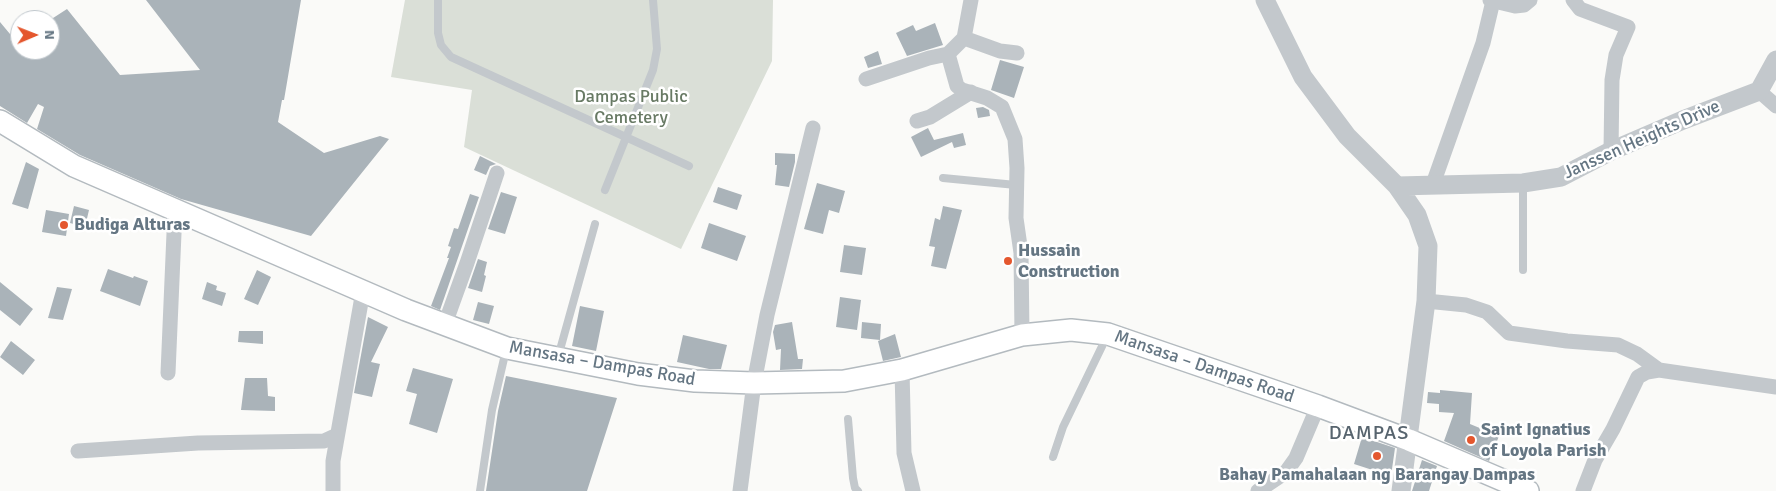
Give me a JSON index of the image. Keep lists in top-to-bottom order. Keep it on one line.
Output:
{"streets":{"main road":["Mansasa – Dampas Road"],"street":["Janssen Heights Drive"]},"districts":["DAMPAS"],"parks":["Dampas Public Cemetery"],"places":["Budiga Alturas","Hussain Construction","Saint Ignatius of Loyola Parish","Bahay Pamahalaan ng Barangay Dampas"],"north":"right"}
